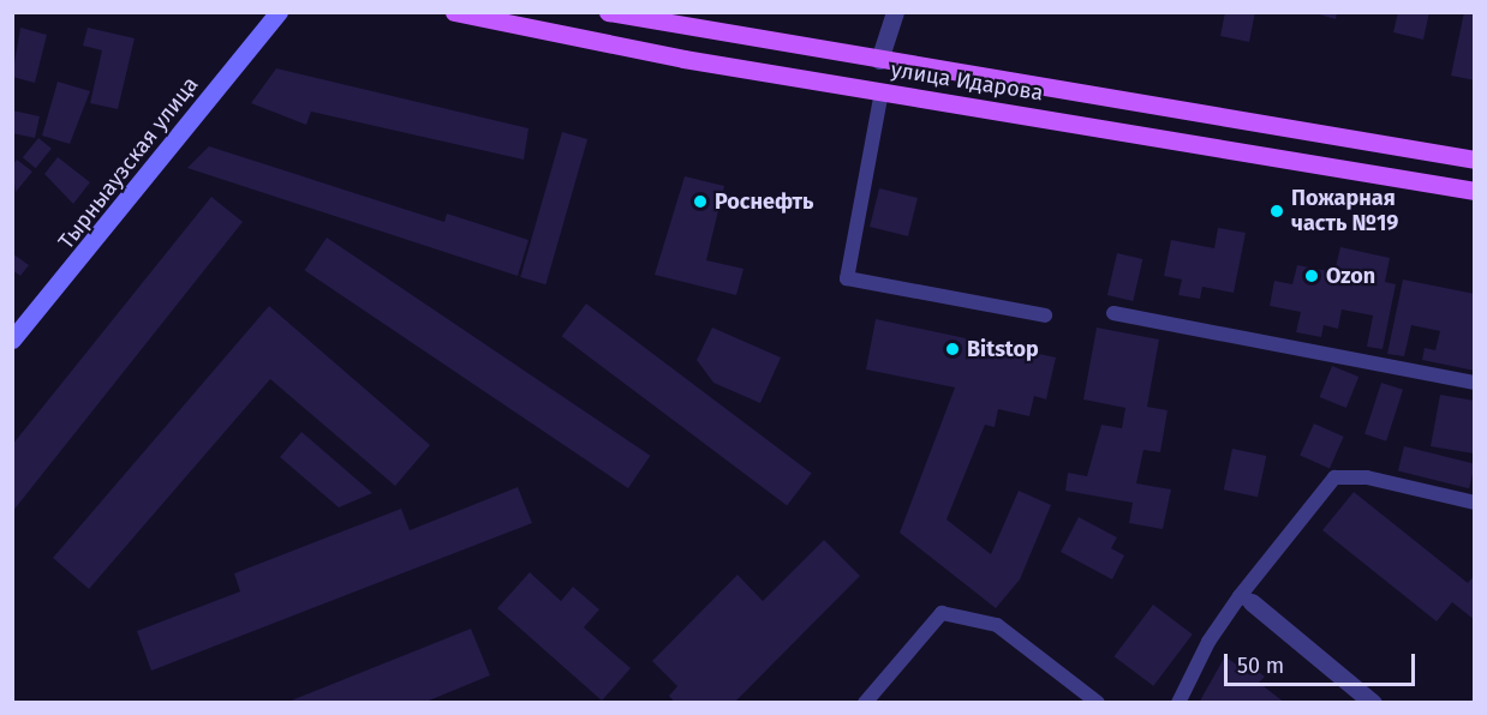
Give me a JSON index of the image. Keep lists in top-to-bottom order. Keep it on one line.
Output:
{"streets":{"main road":["улица Идарова"],"street":["Тырныаузская улица"]},"places":["Роснефть","Пожарная часть №19","Ozon","Bitstop"],"scale_bar":"50 m"}
